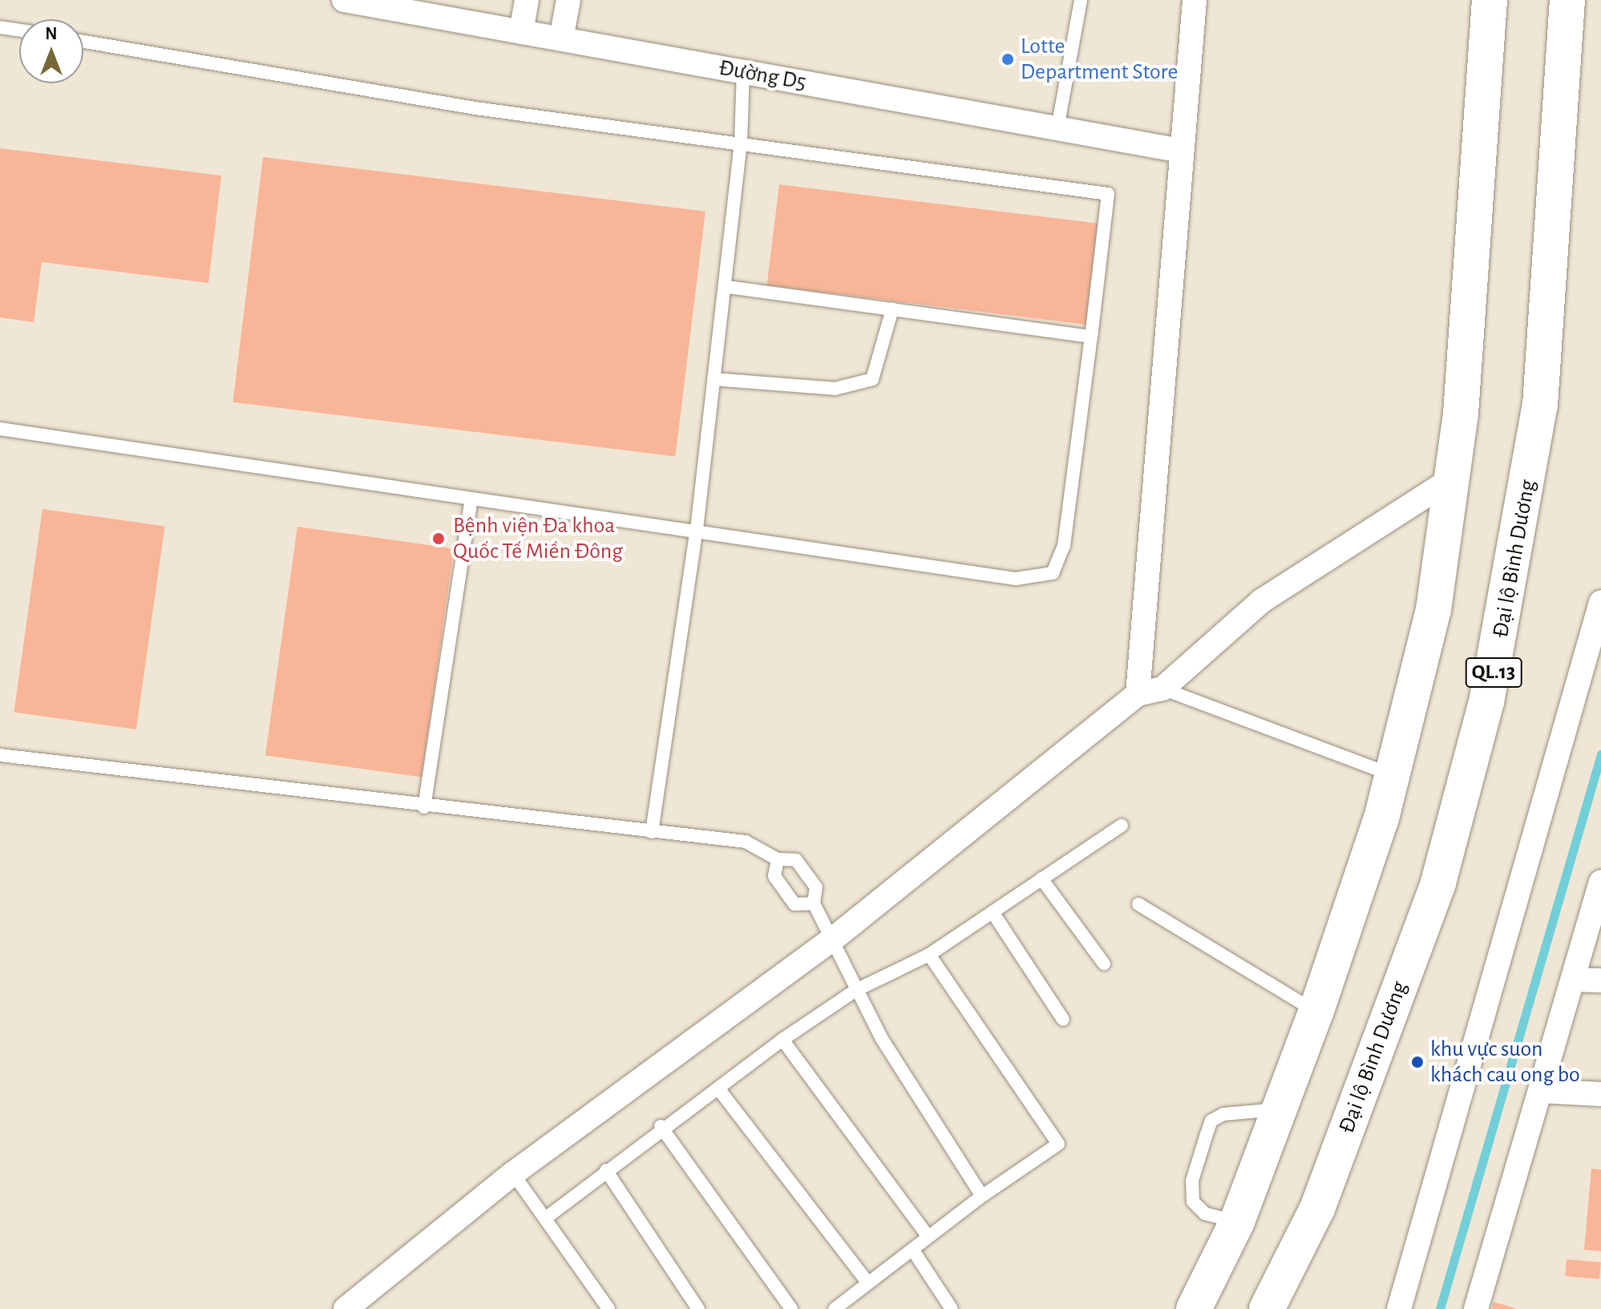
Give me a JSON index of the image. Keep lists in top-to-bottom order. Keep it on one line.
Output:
{"streets":{"highway":["Đại lộ Bình Dương","QL.13"],"street":["Đường D5"]},"places":["Lotte Department Store","Bệnh viện Đa khoa Quốc Tế Miền Đông","khu vực suon khách cau ong bo"],"north":"top"}
